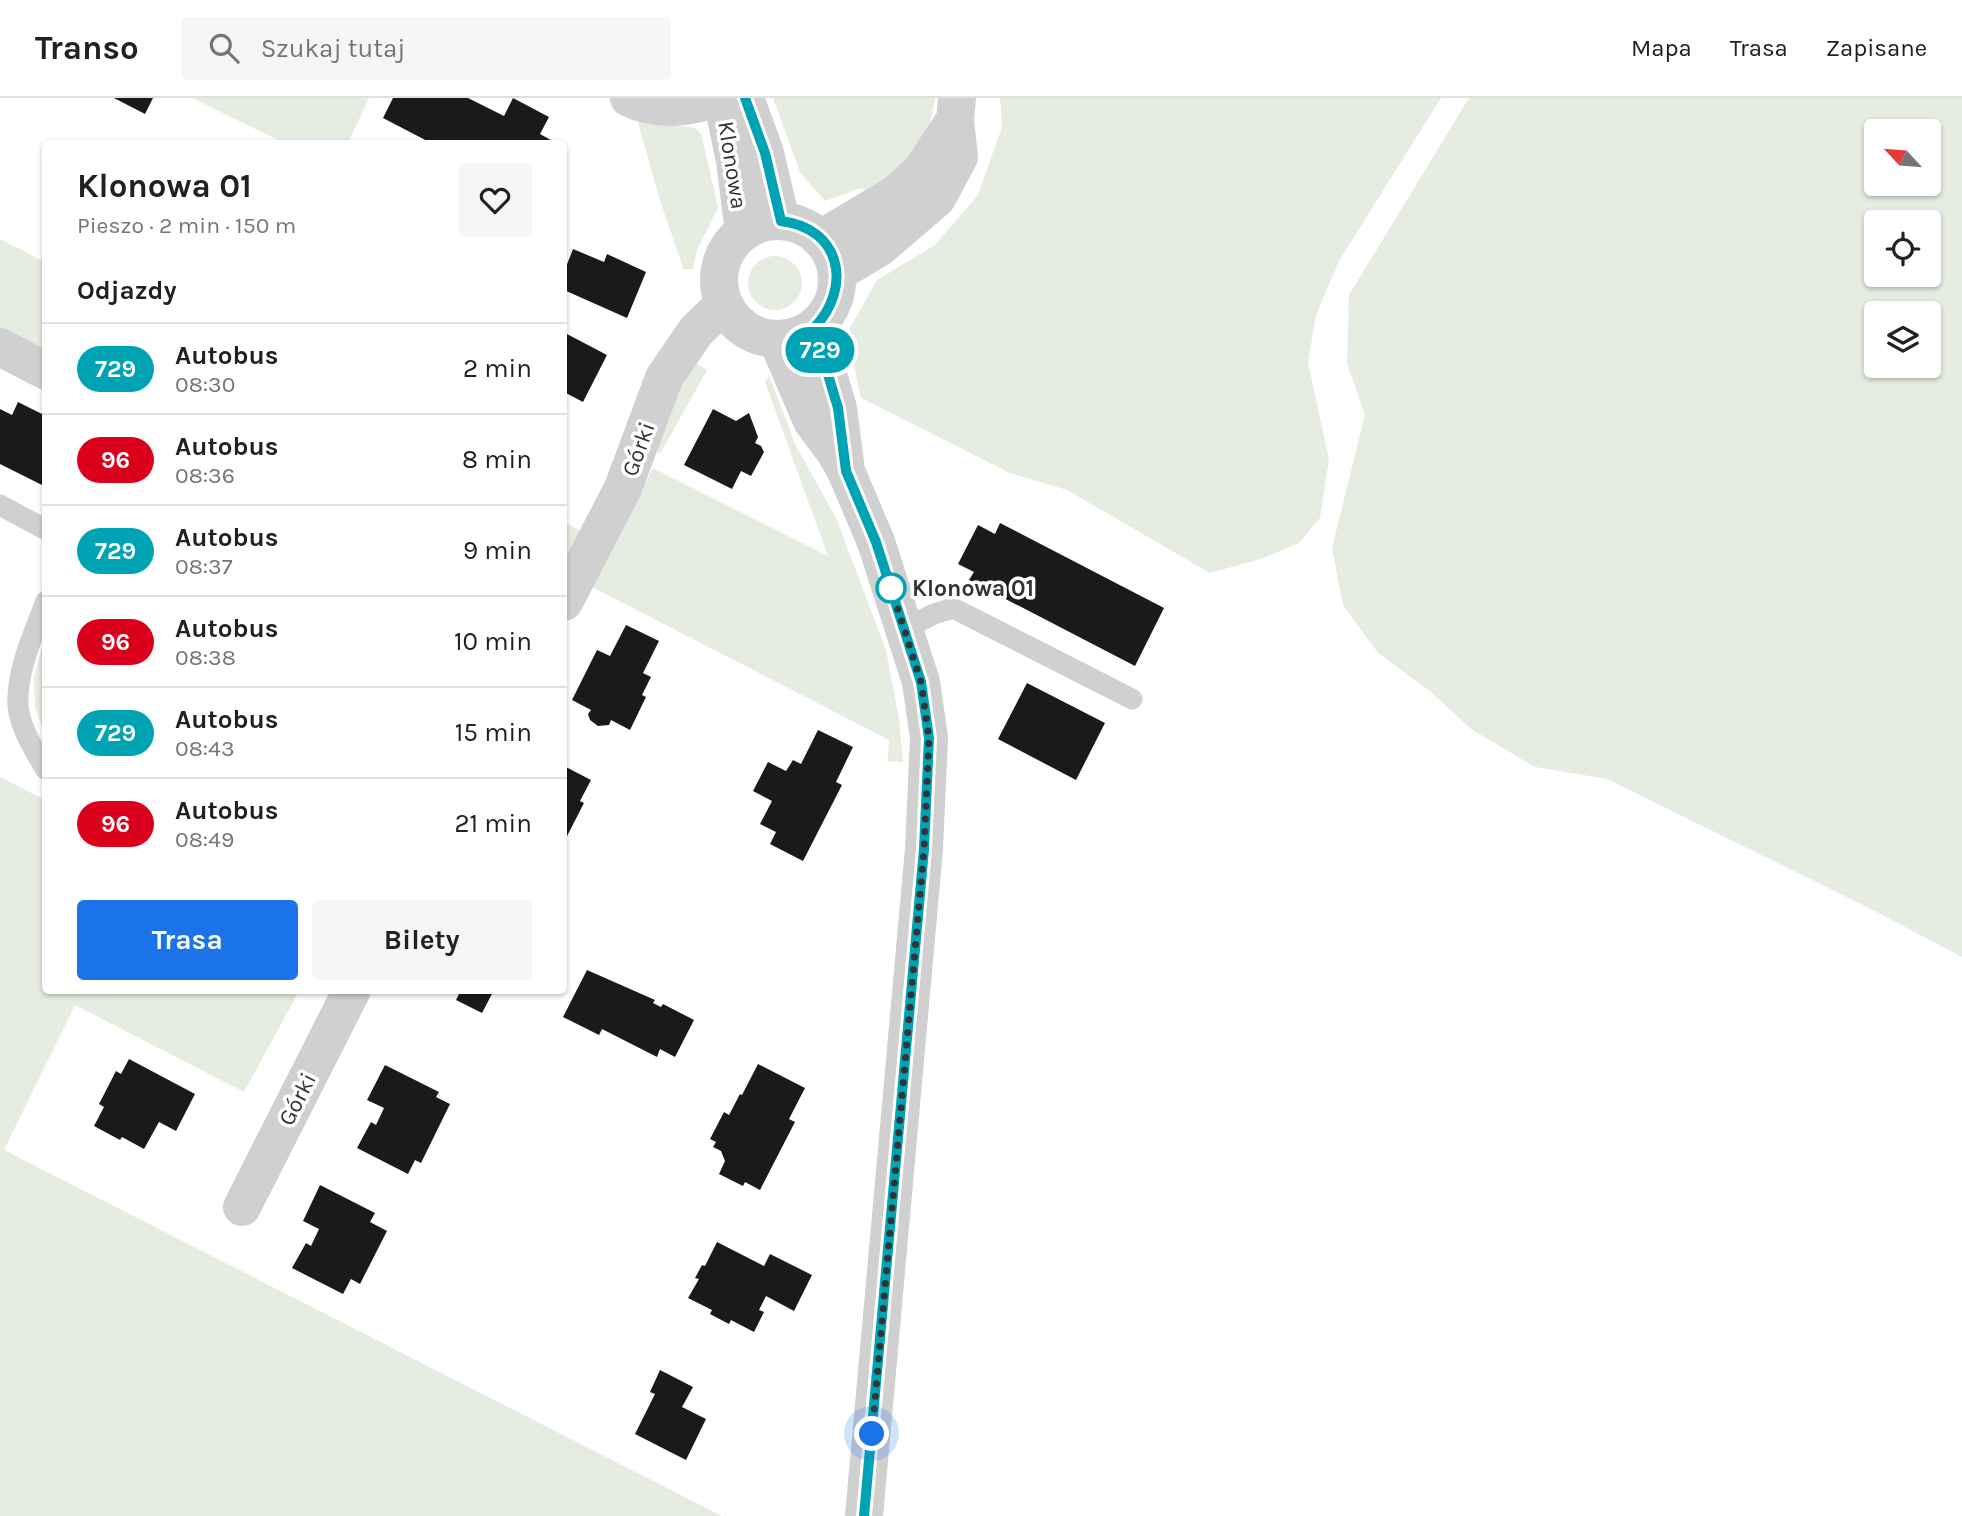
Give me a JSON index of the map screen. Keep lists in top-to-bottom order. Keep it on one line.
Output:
{"streets":{"street":["Klonowa","Górki"]},"crossings":[["Klonowa","Górki"]],"places":["Klonowa 01"],"lines":["bus line 729"],"north":"top left","page":{"header":"Transo","search":"Szukaj tutaj","nav":["Mapa","Trasa","Zapisane"],"on_map":"729","heading":[["Klonowa 01","Pieszo · 2 min · 150 m"],"Odjazdy"],"list":[{"mark":"729","name":"Autobus","note":"08:30","value":"2 min"},{"mark":"96","name":"Autobus","note":"08:36","value":"8 min"},{"mark":"729","name":"Autobus","note":"08:37","value":"9 min"},{"mark":"96","name":"Autobus","note":"08:38","value":"10 min"},{"mark":"729","name":"Autobus","note":"08:43","value":"15 min"},{"mark":"96","name":"Autobus","note":"08:49","value":"21 min"}],"buttons":["Trasa","Bilety"]}}
